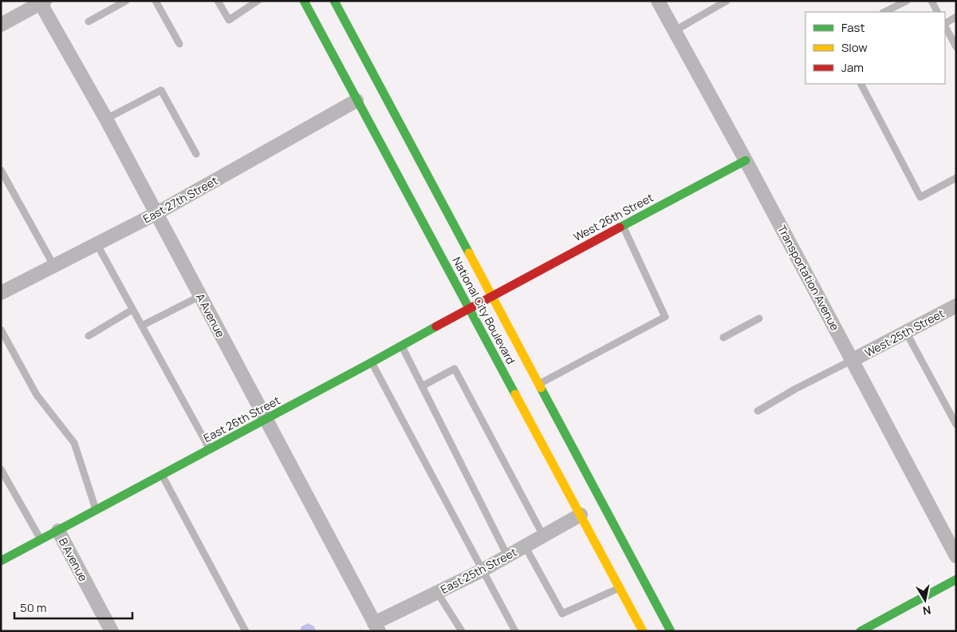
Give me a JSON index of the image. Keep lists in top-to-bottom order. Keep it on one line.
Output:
{"streets":{"main road":["West 26th Street","National City Boulevard","East 26th Street"],"street":["East 27th Street","Transportation Avenue","A Avenue","West 25th Street","B Avenue","East 25th Street"]},"crossings":[["East 27th Street","National City Boulevard"],["East 27th Street","A Avenue"],["West 26th Street","Transportation Avenue"],["West 26th Street","National City Boulevard"],["West 26th Street","East 26th Street"],["Transportation Avenue","West 25th Street"],["National City Boulevard","East 26th Street"],["National City Boulevard","East 25th Street"],["A Avenue","East 26th Street"],["A Avenue","East 25th Street"],["East 26th Street","B Avenue"]],"legend":["Fast","Slow","Jam"],"scale_bar":"50 m","north":"bottom"}
